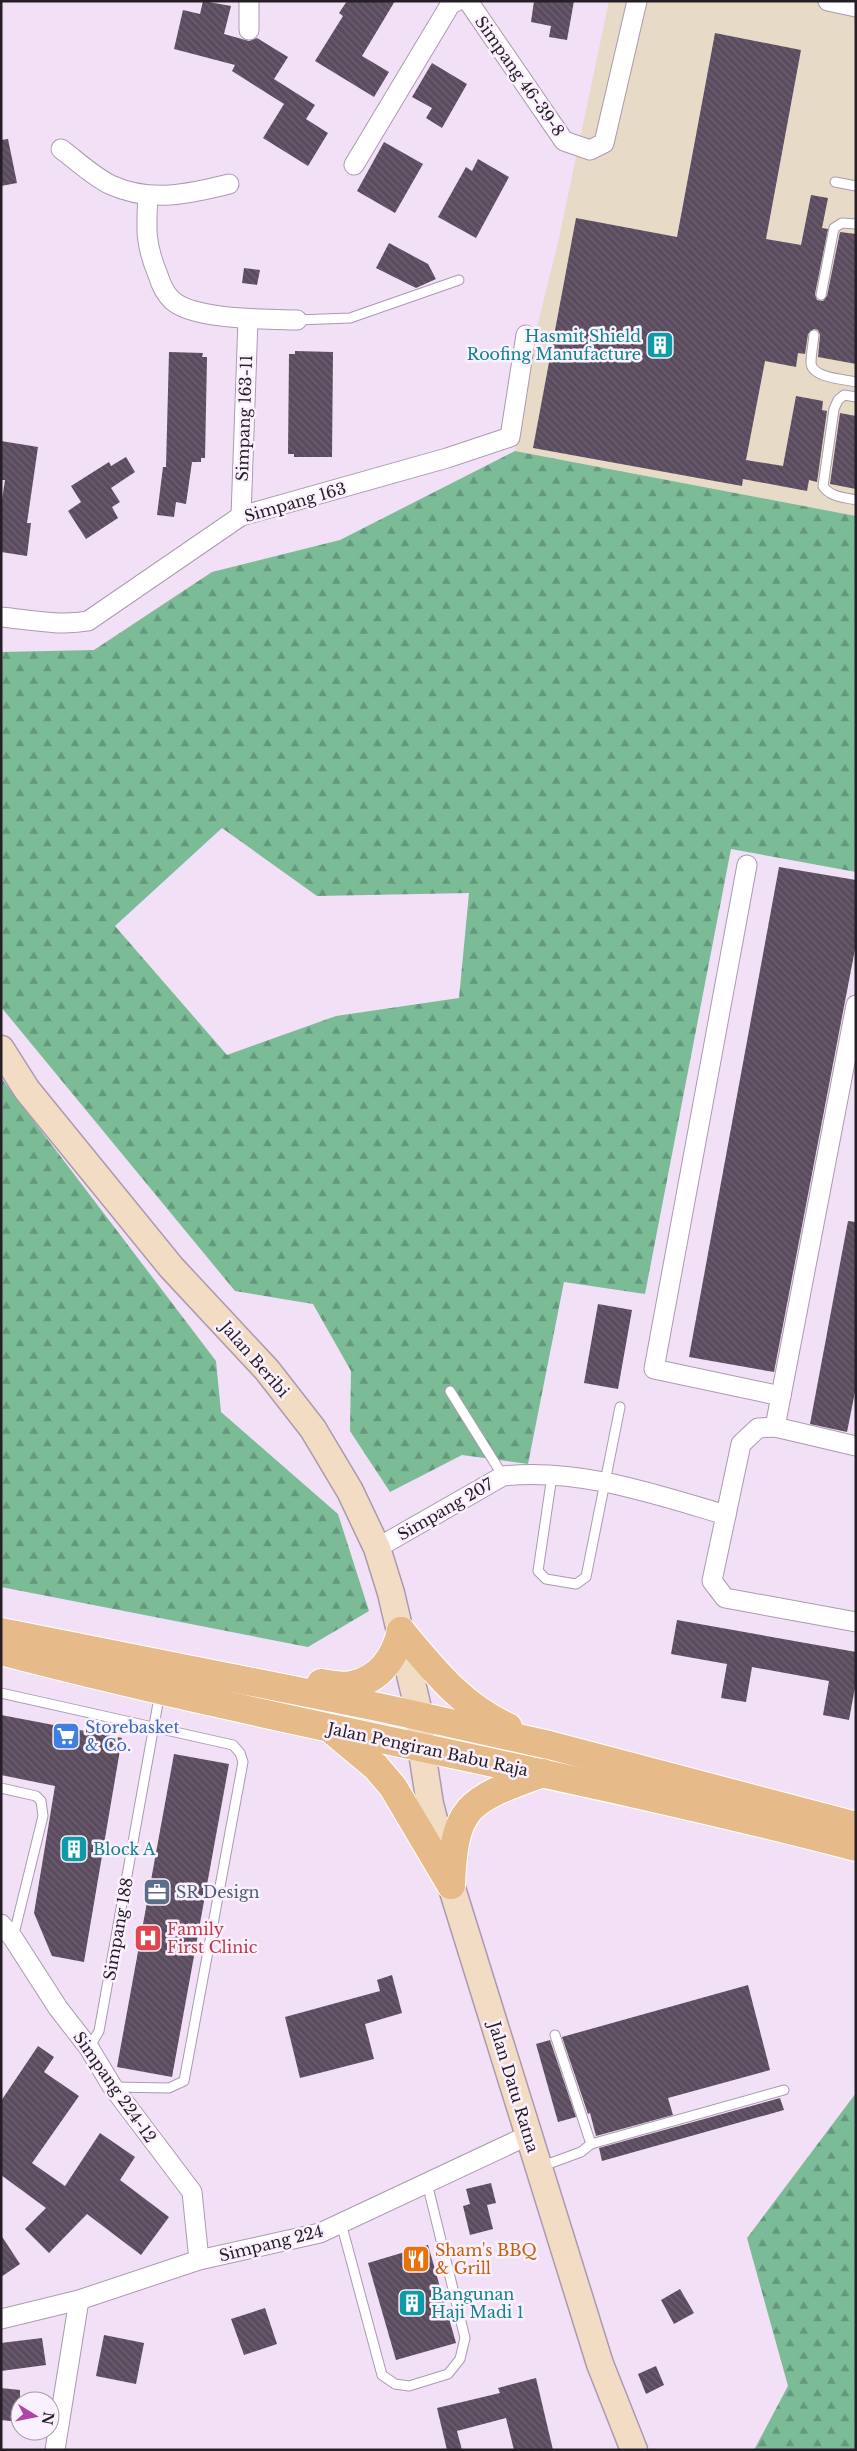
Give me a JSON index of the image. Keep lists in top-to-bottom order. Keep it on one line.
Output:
{"streets":{"main road":["Jalan Beribi","Jalan Pengiran Babu Raja","Jalan Datu Ratna"],"street":["Simpang 46-39-8","Simpang 163-11","Simpang 163","Simpang 207","Simpang 224-12","Simpang 224"],"lane":["Simpang 188"]},"crossings":[["Simpang 163-11","Simpang 163"],["Jalan Beribi","Simpang 207"],["Jalan Beribi","Jalan Pengiran Babu Raja"],["Jalan Beribi","Jalan Datu Ratna"],["Jalan Pengiran Babu Raja","Simpang 188"],["Jalan Pengiran Babu Raja","Jalan Datu Ratna"],["Simpang 188","Simpang 224-12"],["Simpang 224-12","Simpang 224"],["Jalan Datu Ratna","Simpang 224"]],"places":{"building":["Hasmit Shield Roofing Manufacture","Block A","Bangunan Haji Madi 1"],"supermarket":["Storebasket & Co."],"office":["SR Design"],"hospital":["Family First Clinic"],"restaurant":["Sham's BBQ & Grill"]},"north":"right"}
